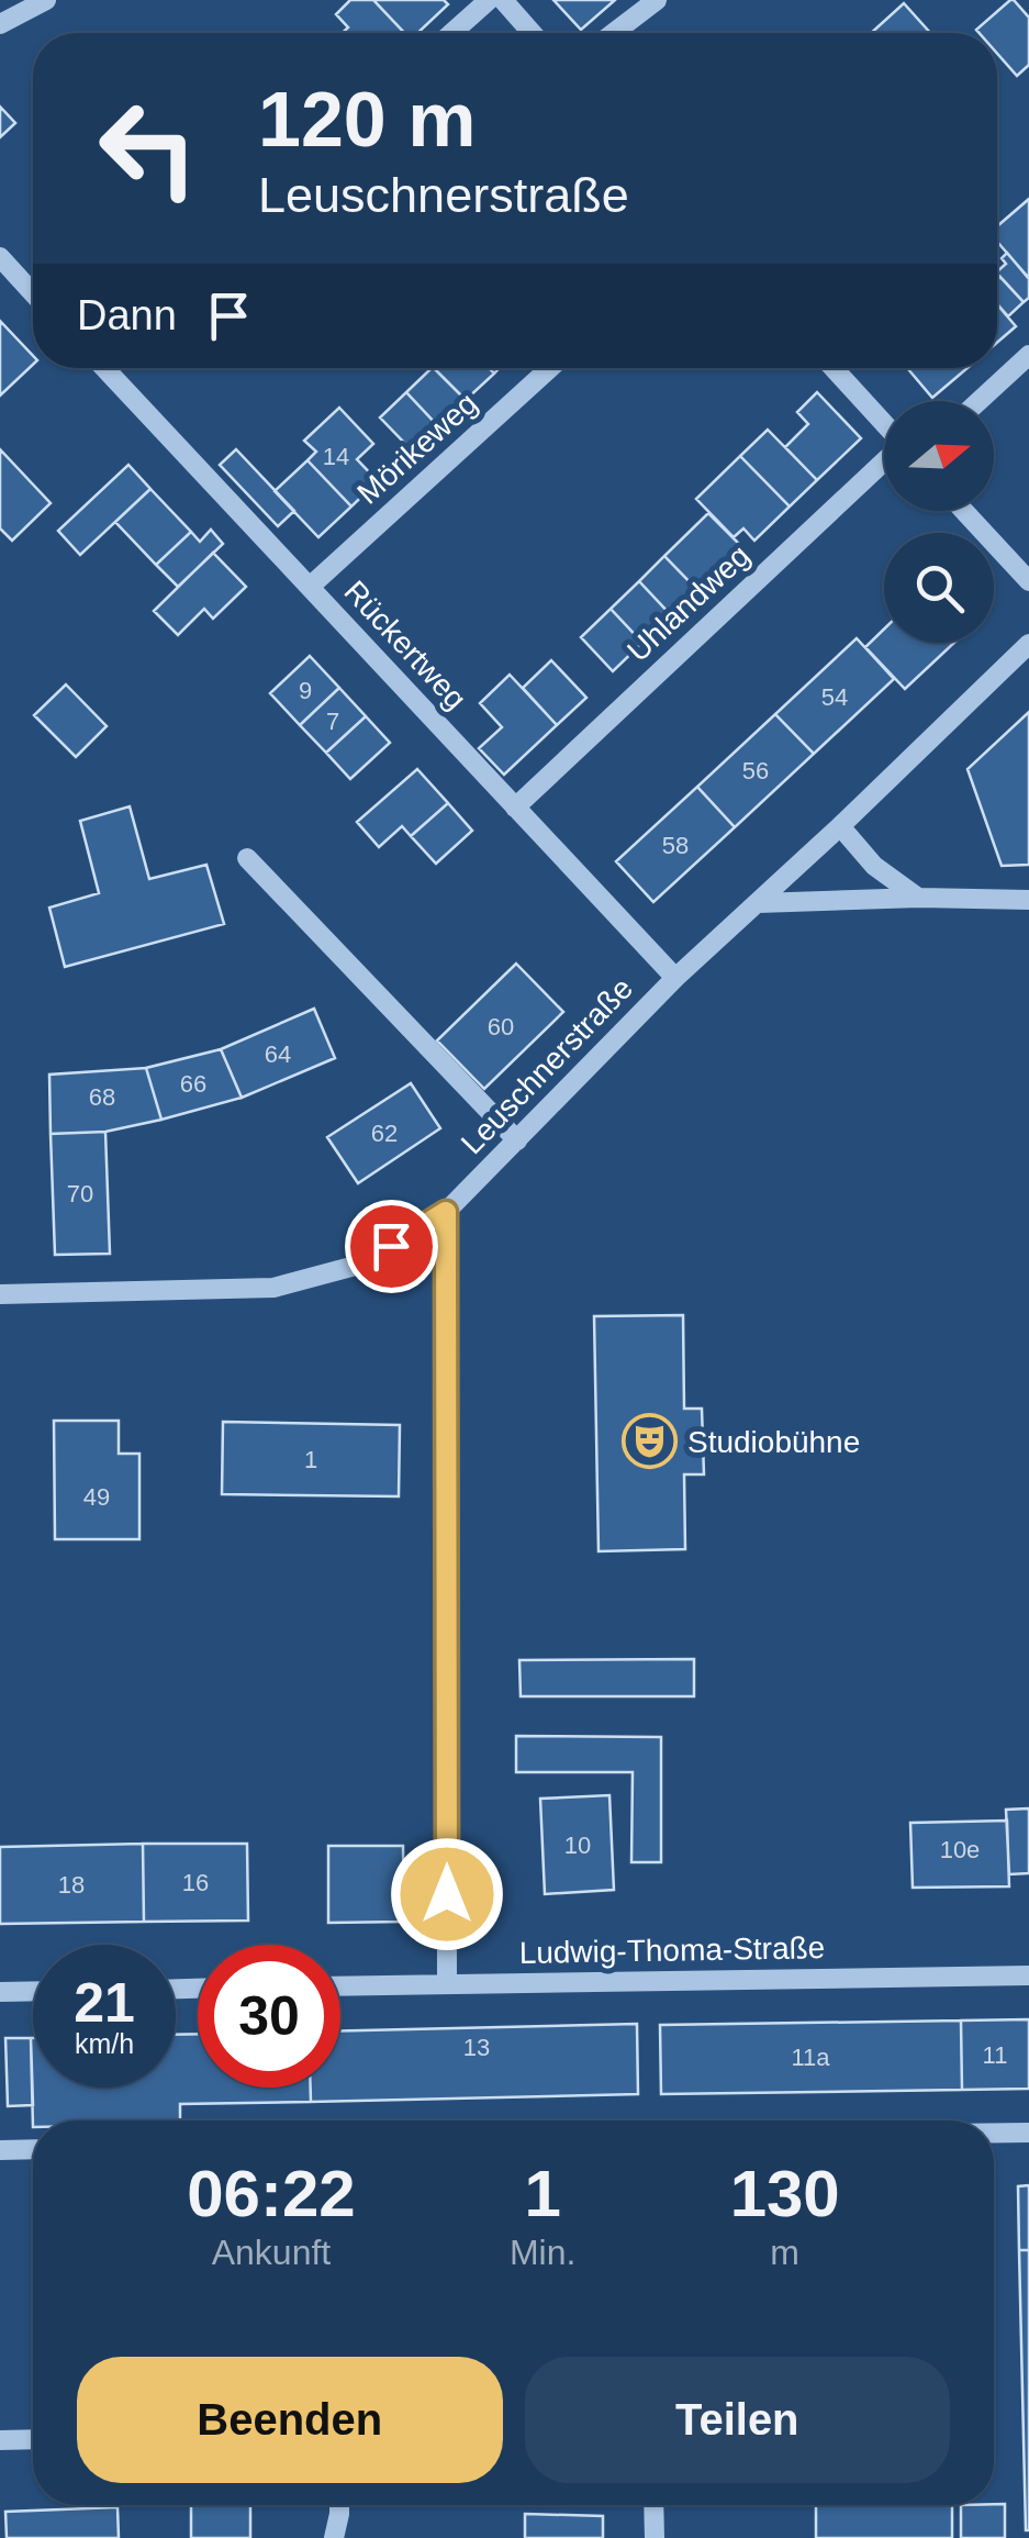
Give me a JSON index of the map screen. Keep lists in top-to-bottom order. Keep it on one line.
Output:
{"streets":{"street":["Mörikeweg","Uhlandweg","Rückertweg","Leuschnerstraße","Ludwig-Thoma-Straße"]},"crossings":[["Mörikeweg","Rückertweg"],["Uhlandweg","Rückertweg"],["Rückertweg","Leuschnerstraße"]],"places":{"theatre":["Studiobühne"]},"house_numbers":["14","9","54","7","56","58","60","64","66","68","62","70","1","49","10","10e","16","18","13","11","11a"],"north":"right","page":{"turn":["120 m","Leuschnerstraße"],"then":"Dann","speed":"21 km/h","limit":"30","eta":["06:22","Ankunft","1","Min.","130","m"],"buttons":["Beenden","Teilen"]}}
